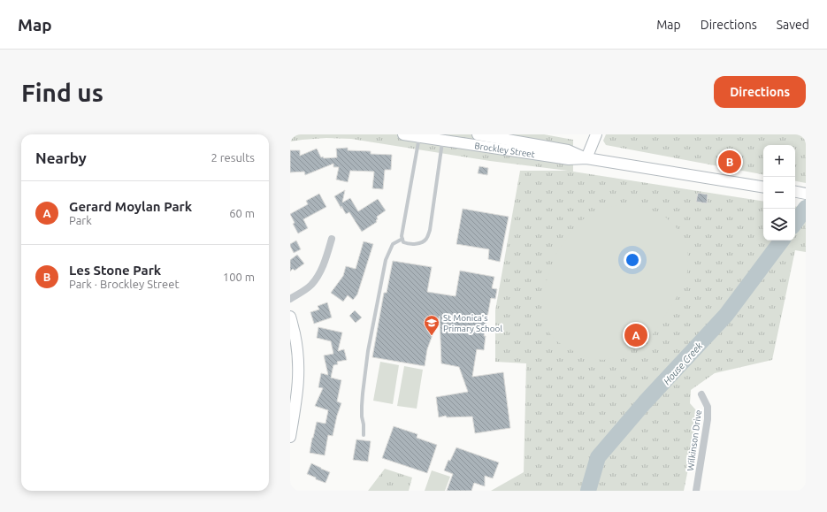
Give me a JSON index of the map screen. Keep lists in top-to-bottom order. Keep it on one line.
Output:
{"streets":{"main road":["Brockley Street"],"street":["Wilkinson Drive"]},"water":["House Creek"],"places":{"school or university":["St Monica's Primary School"]},"page":{"header":"Map","nav":["Map","Directions","Saved"],"buttons":"Directions","title":"Find us","heading":["Nearby","2 results"],"map_buttons":["+","−"],"pins":["B","A"],"list":[{"mark":"A","name":"Gerard Moylan Park","note":"Park","value":"60 m"},{"mark":"B","name":"Les Stone Park","note":"Park · Brockley Street","value":"100 m"}]}}
